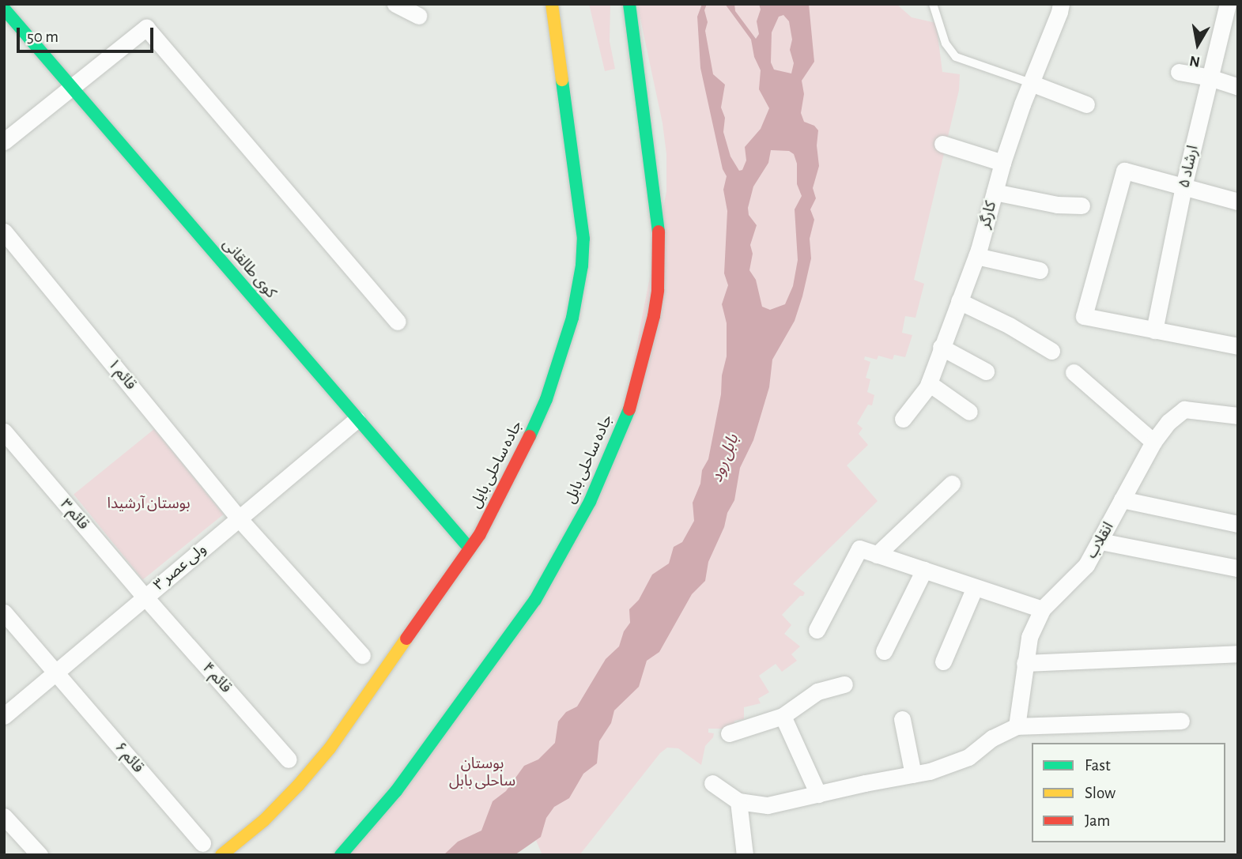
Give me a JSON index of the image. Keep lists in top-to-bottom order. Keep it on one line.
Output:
{"streets":{"main road":["کوی طالقانی","جاده ساحلی بابل","جاده ساحلی بایل"],"street":["ارشاد ۵","کارگر","قائم ۱","قائم ۳","انقلاب","ولی عصر ۳","قائم ۴","قائم ۶"]},"crossings":[["کوی طالقانی","جاده ساحلی بایل"],["کوی طالقانی","ولی عصر ۳"],["قائم ۱","ولی عصر ۳"],["قائم ۳","ولی عصر ۳"],["قائم ۳","قائم ۴"],["ولی عصر ۳","قائم ۴"],["ولی عصر ۳","قائم ۶"]],"water":["بابل رود"],"parks":["بوستان آرشیدا","بوستان ساحلی بابل"],"legend":["Fast","Slow","Jam"],"scale_bar":"50 m","north":"bottom"}
